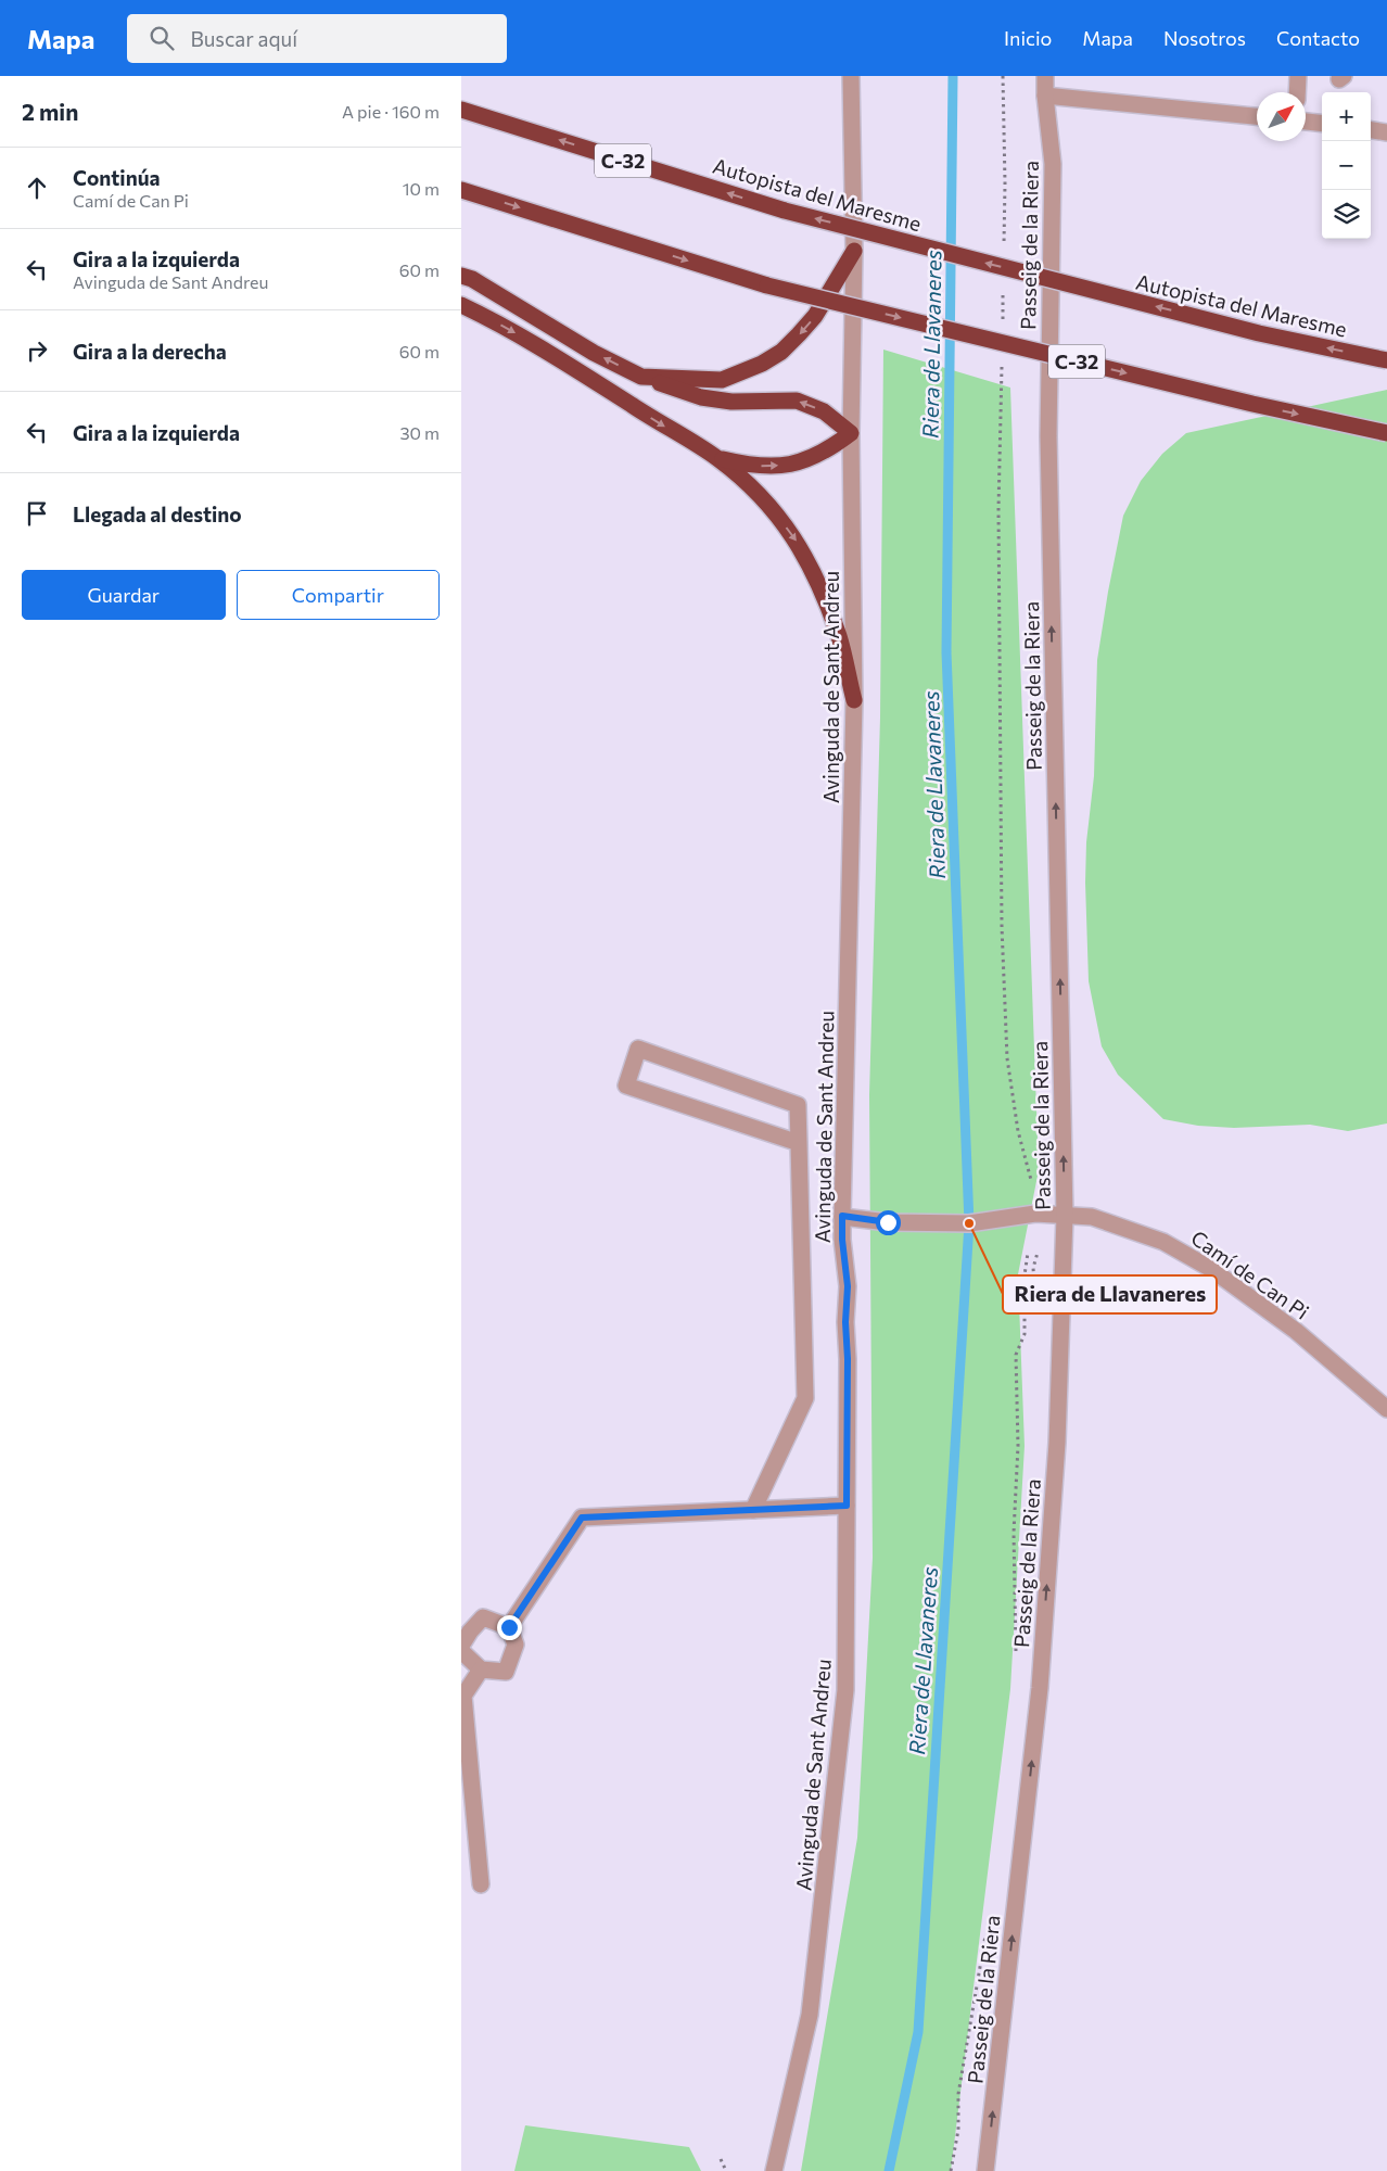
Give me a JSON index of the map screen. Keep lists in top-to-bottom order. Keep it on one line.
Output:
{"streets":{"highway":["C-32","Autopista del Maresme"],"street":["Passeig de la Riera","Avinguda de Sant Andreu","Camí de Can Pi"]},"crossings":[["Passeig de la Riera","Camí de Can Pi"],["Avinguda de Sant Andreu","Camí de Can Pi"]],"one_way":["Passeig de la Riera"],"water":["Riera de Llavaneres"],"places":["Riera de Llavaneres"],"north":"top right","page":{"header":"Mapa","search":"Buscar aquí","nav":["Inicio","Mapa","Nosotros","Contacto"],"heading":["2 min","A pie · 160 m"],"map_buttons":["+","−"],"list":[["Continúa","Camí de Can Pi","10 m"],["Gira a la izquierda","Avinguda de Sant Andreu","60 m"],["Gira a la derecha","60 m"],["Gira a la izquierda","30 m"],"Llegada al destino"],"buttons":["Guardar","Compartir"]}}
